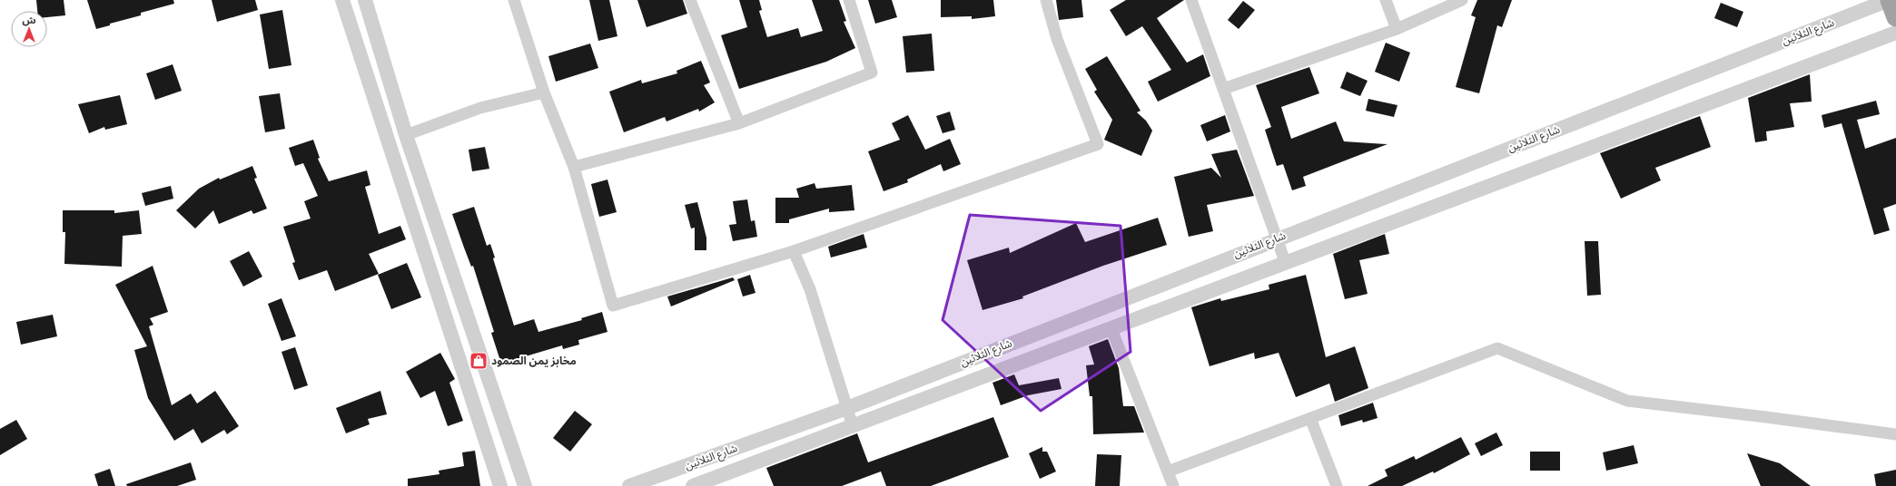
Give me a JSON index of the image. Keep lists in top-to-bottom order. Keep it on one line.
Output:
{"streets":{"street":["شارع الثلاثين"]},"places":{"shop":["مخابز يمن الصمود"]},"north":"top"}
